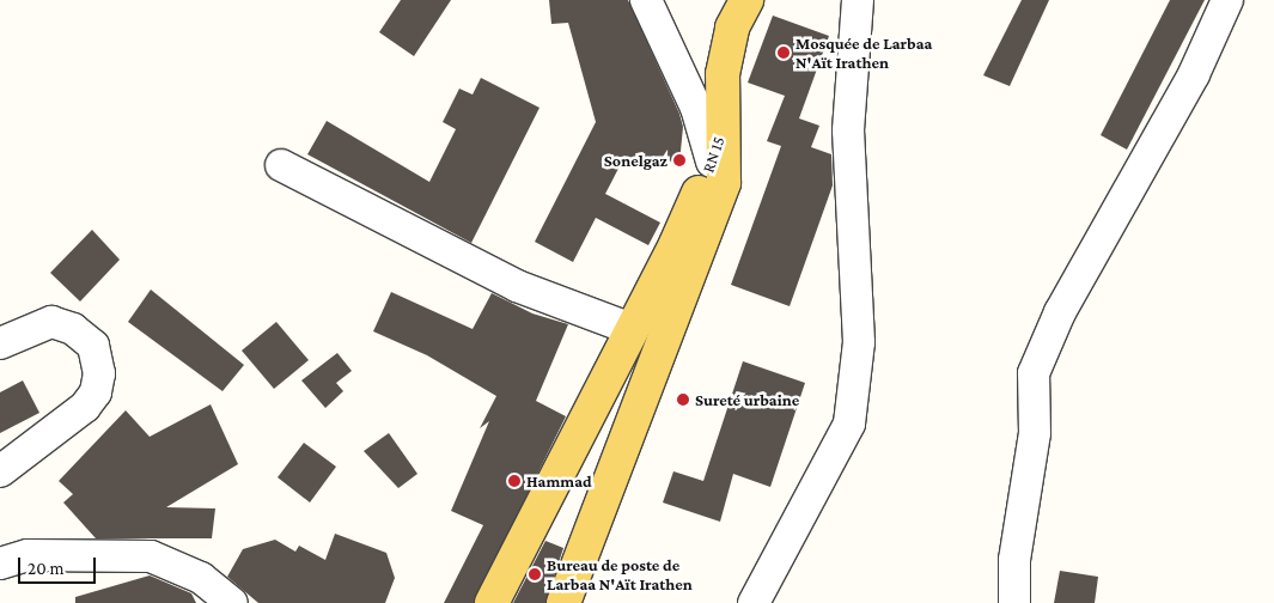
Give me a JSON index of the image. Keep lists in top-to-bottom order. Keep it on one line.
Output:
{"streets":{"main road":["RN 15"]},"places":["Mosquée de Larbaa N'Aït Irathen","Sonelgaz","Sureté urbaine","Hammad","Bureau de poste de Larbaa N'Aït Irathen"],"scale_bar":"20 m"}
